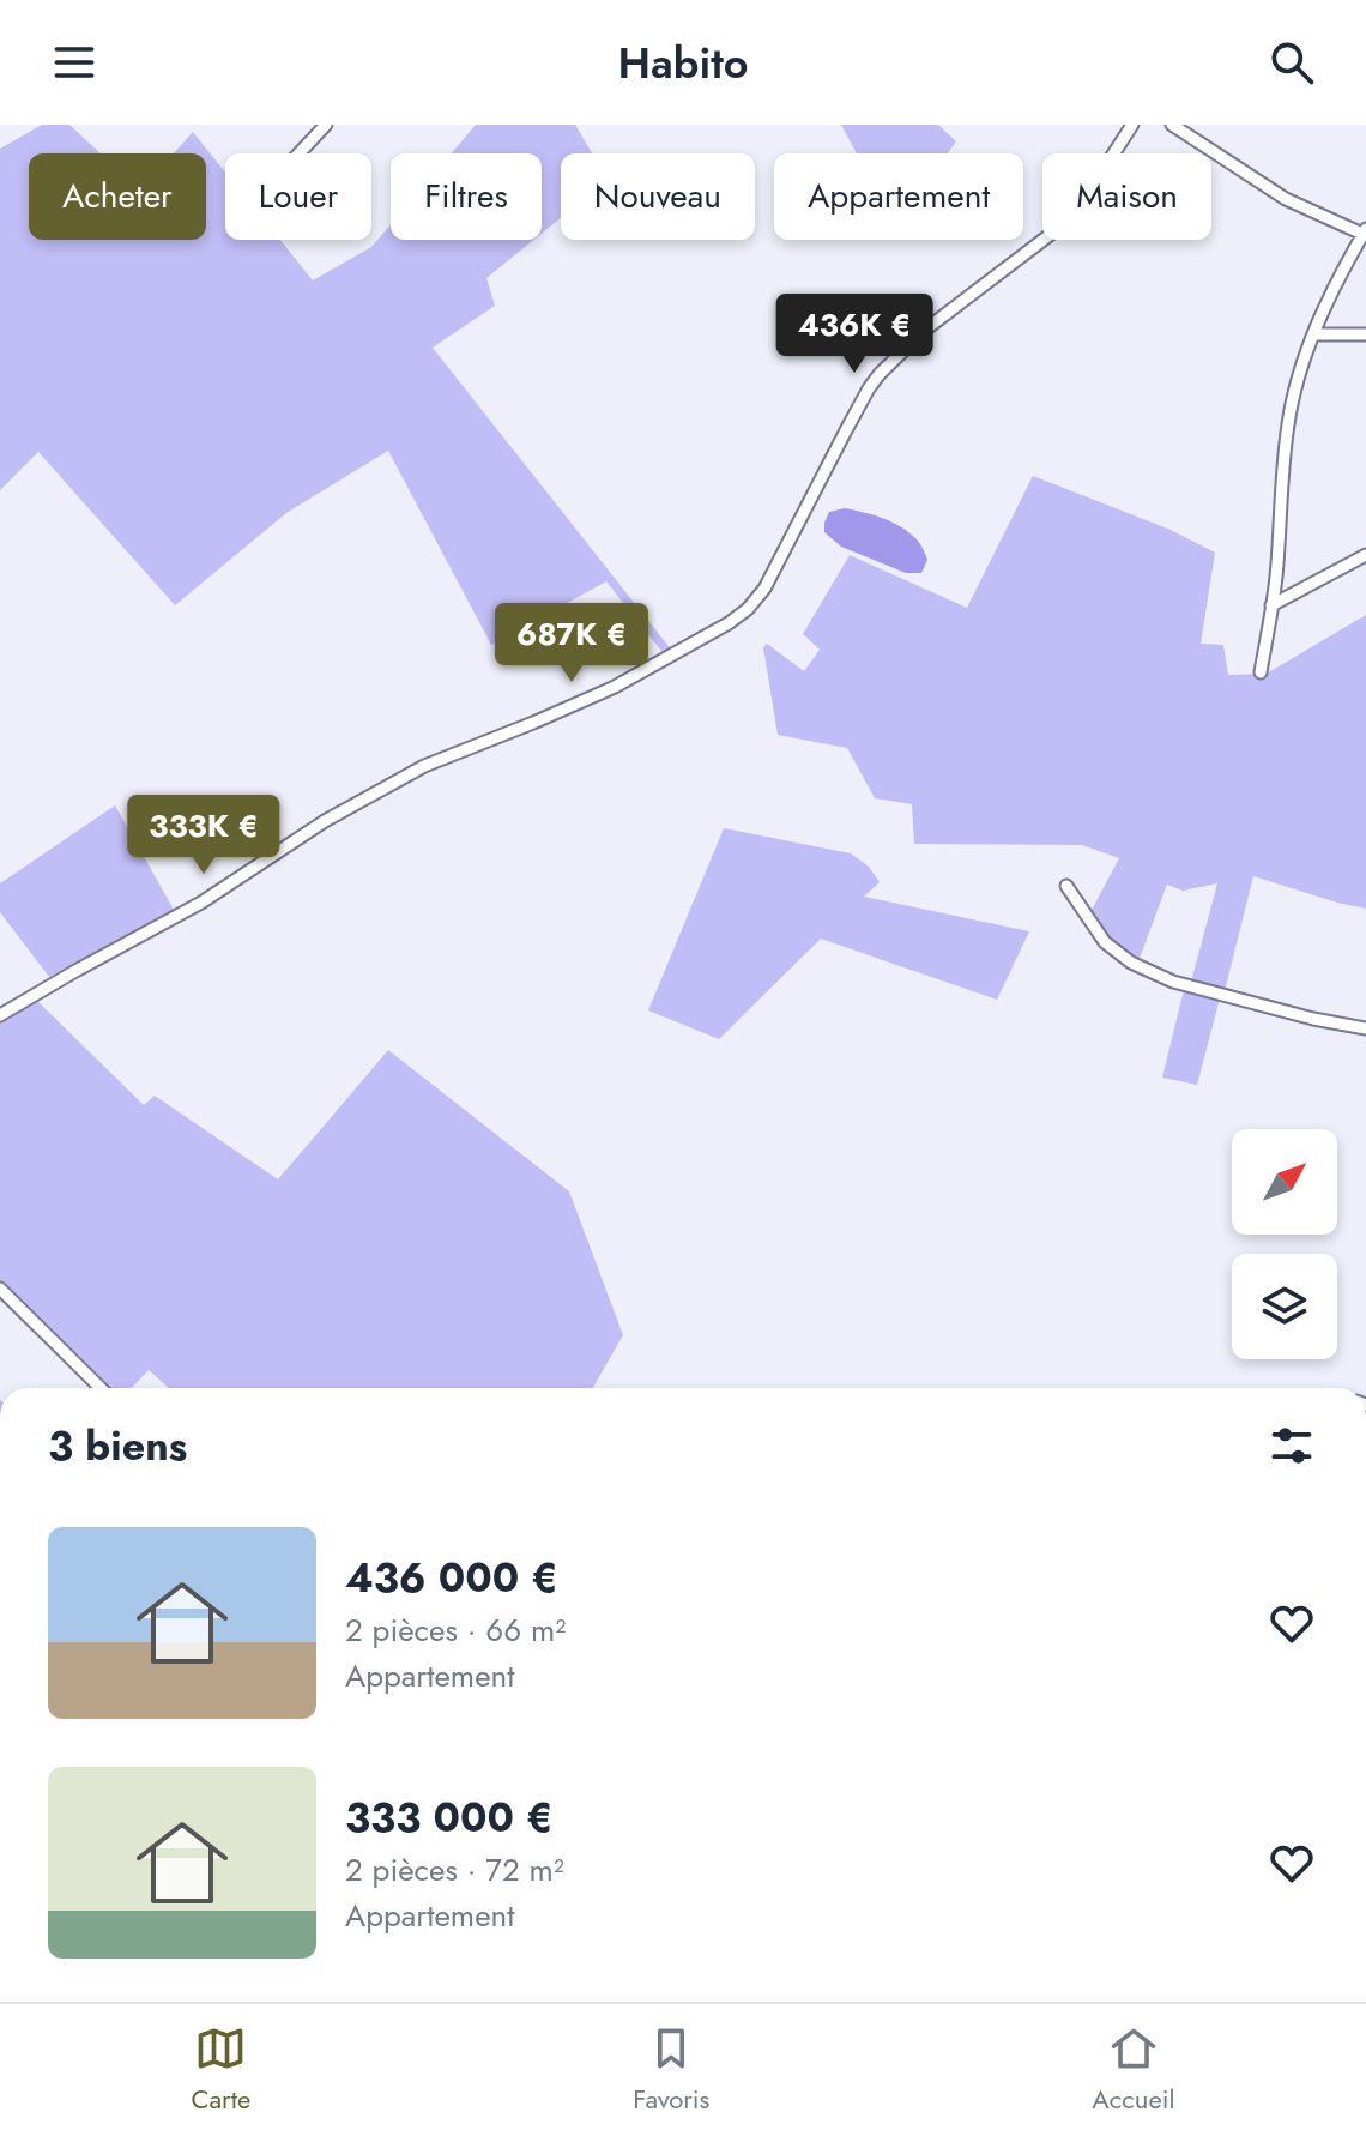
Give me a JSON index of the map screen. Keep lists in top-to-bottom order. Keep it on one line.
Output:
{"north":"top right","page":{"header":"Habito","chip":["Acheter","Louer","Filtres","Nouveau","Appartement","Maison"],"price":["436K €","687K €","333K €"],"heading":"3 biens","list":[{"name":"436 000 €","note":"2 pièces · 66 m² · Appartement"},{"name":"333 000 €","note":"2 pièces · 72 m² · Appartement"}],"tabs":["Carte","Favoris","Accueil"]}}
